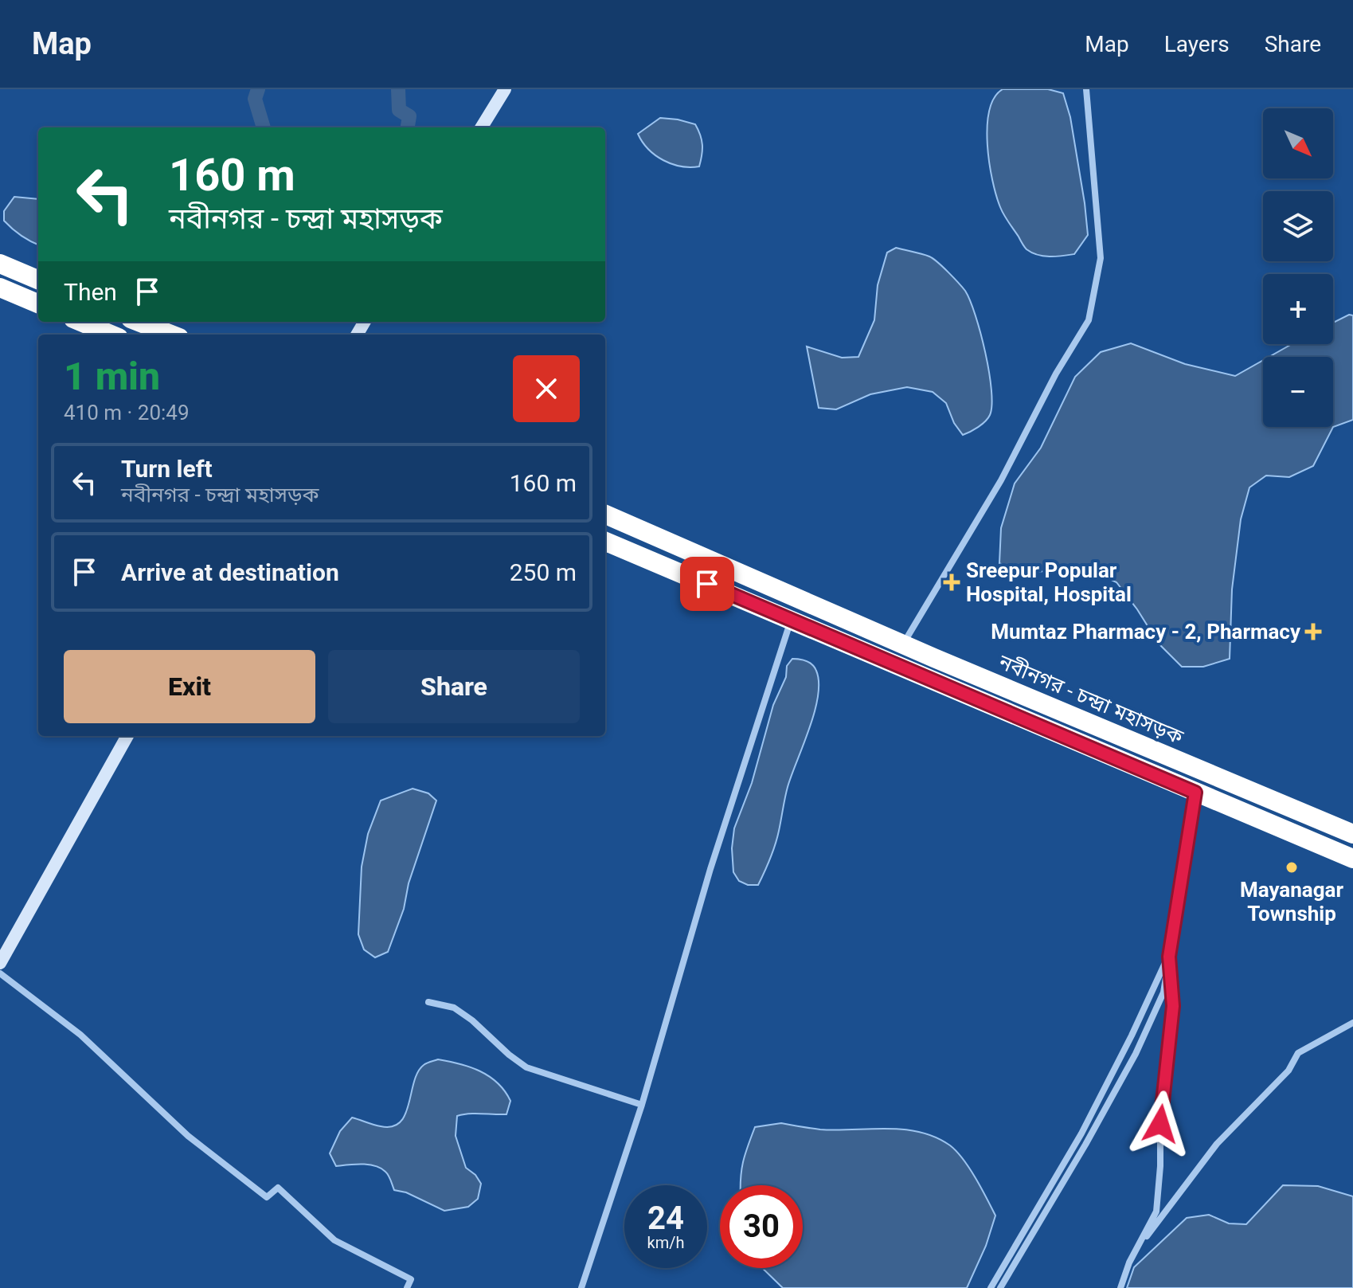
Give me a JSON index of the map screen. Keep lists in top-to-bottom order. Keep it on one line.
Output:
{"streets":{"highway":["নবীনগর - চন্দ্রা মহাসড়ক"]},"places":{"health":["Sreepur Popular Hospital, Hospital","Mumtaz Pharmacy - 2, Pharmacy"],"other":["Mayanagar Township"]},"north":"bottom right","page":{"header":"Map","nav":["Map","Layers","Share"],"map_buttons":["+","−"],"turn":["160 m","নবীনগর - চন্দ্রা মহাসড়ক"],"then":"Then","heading":["1 min","410 m · 20:49"],"list":[{"name":"Turn left","note":"নবীনগর - চন্দ্রা মহাসড়ক","value":"160 m"},{"name":"Arrive at destination","value":"250 m"}],"buttons":["Exit","Share"],"speed":"24 km/h","limit":"30"}}
